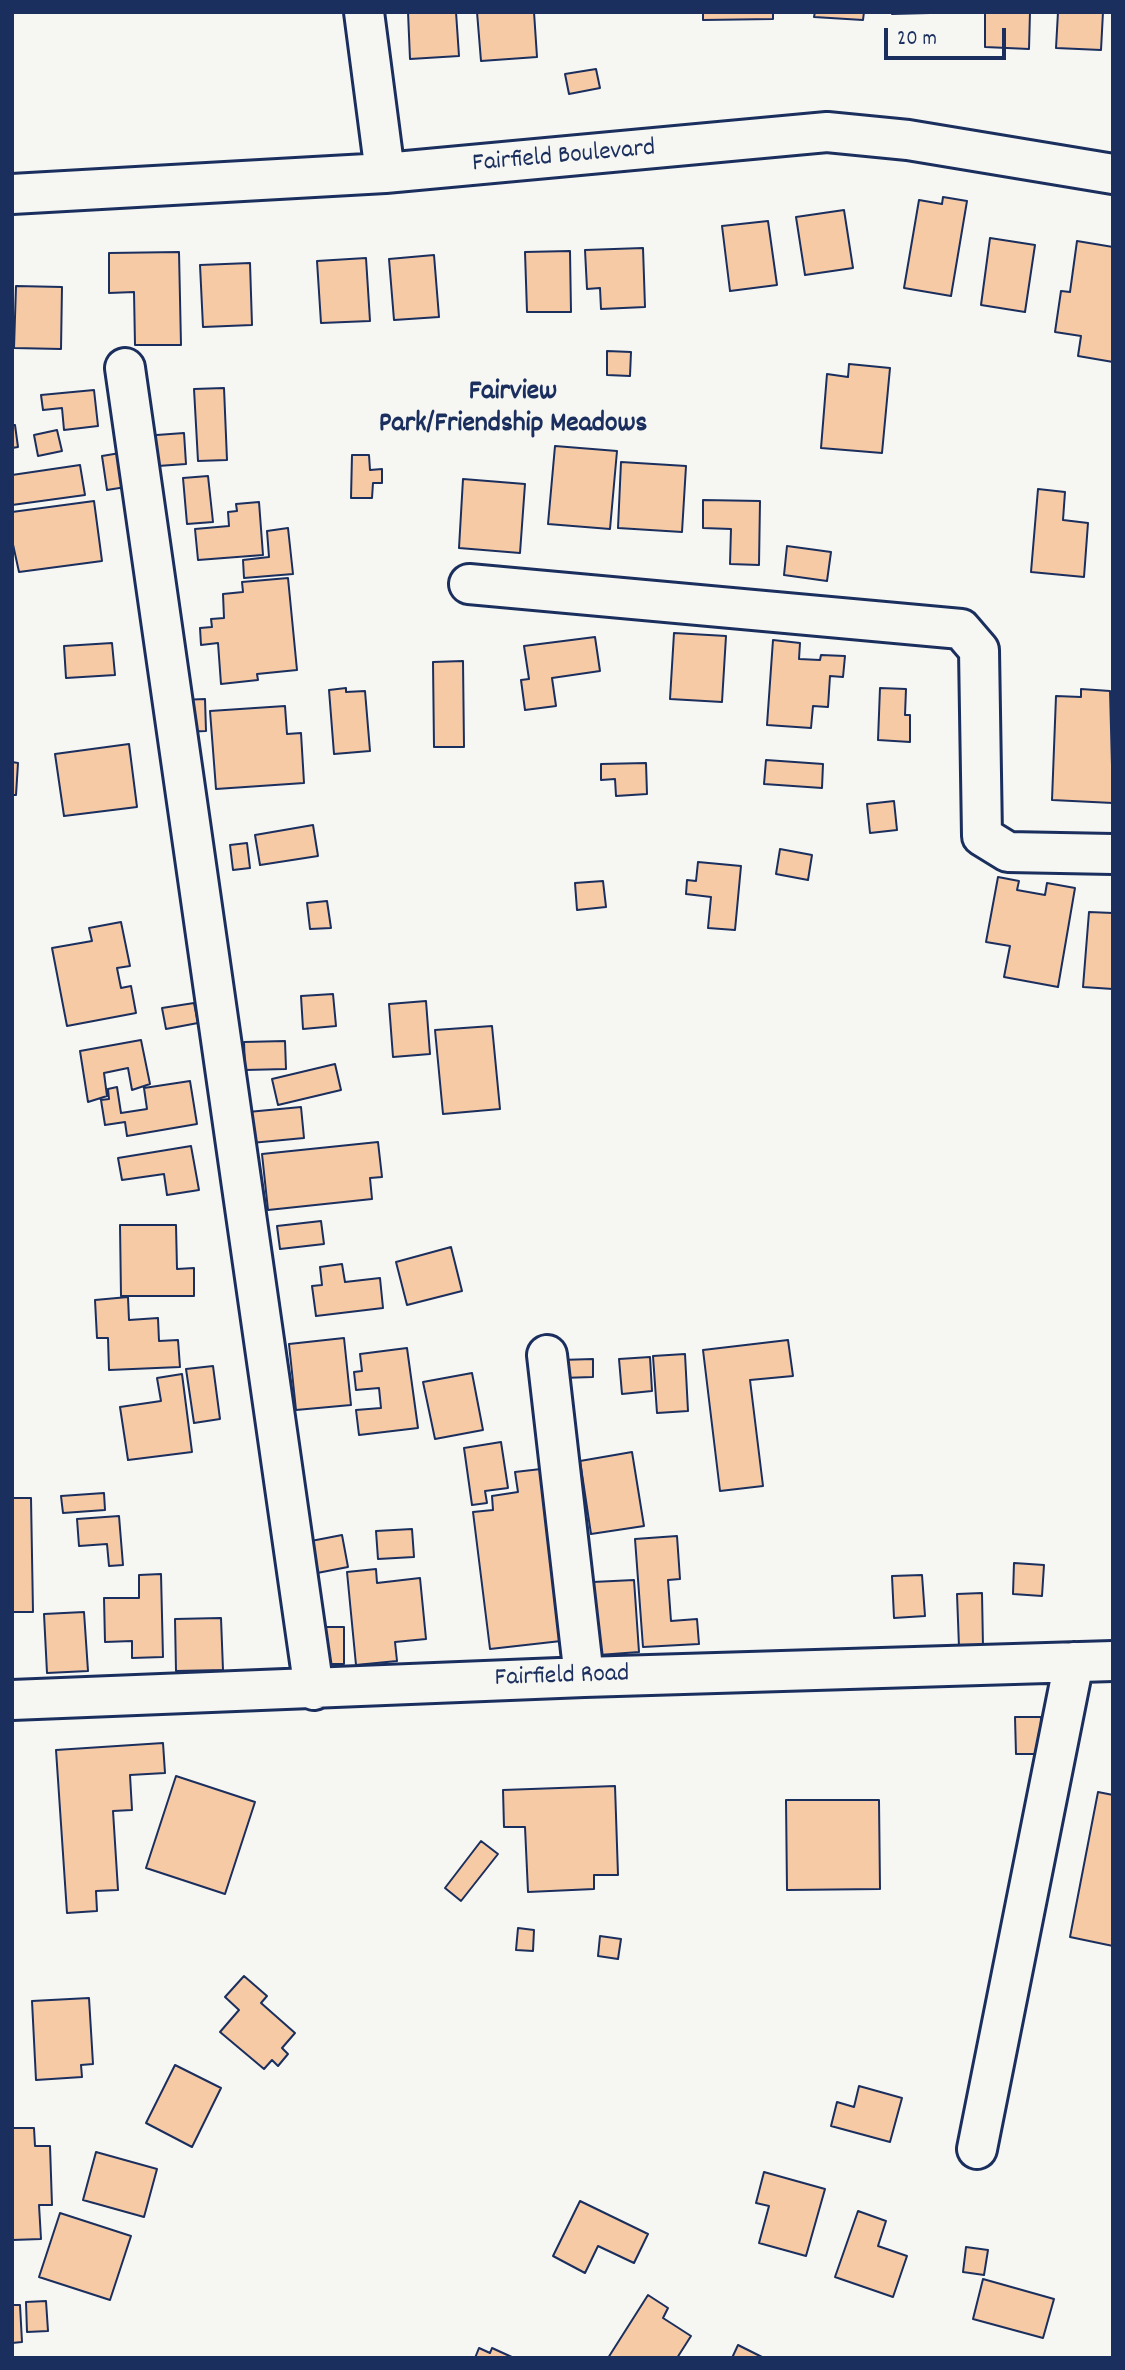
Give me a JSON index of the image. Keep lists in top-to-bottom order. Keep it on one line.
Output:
{"streets":{"street":["Fairfield Boulevard","Fairfield Road"]},"districts":["Fairview Park/Friendship Meadows"],"scale_bar":"20 m"}
